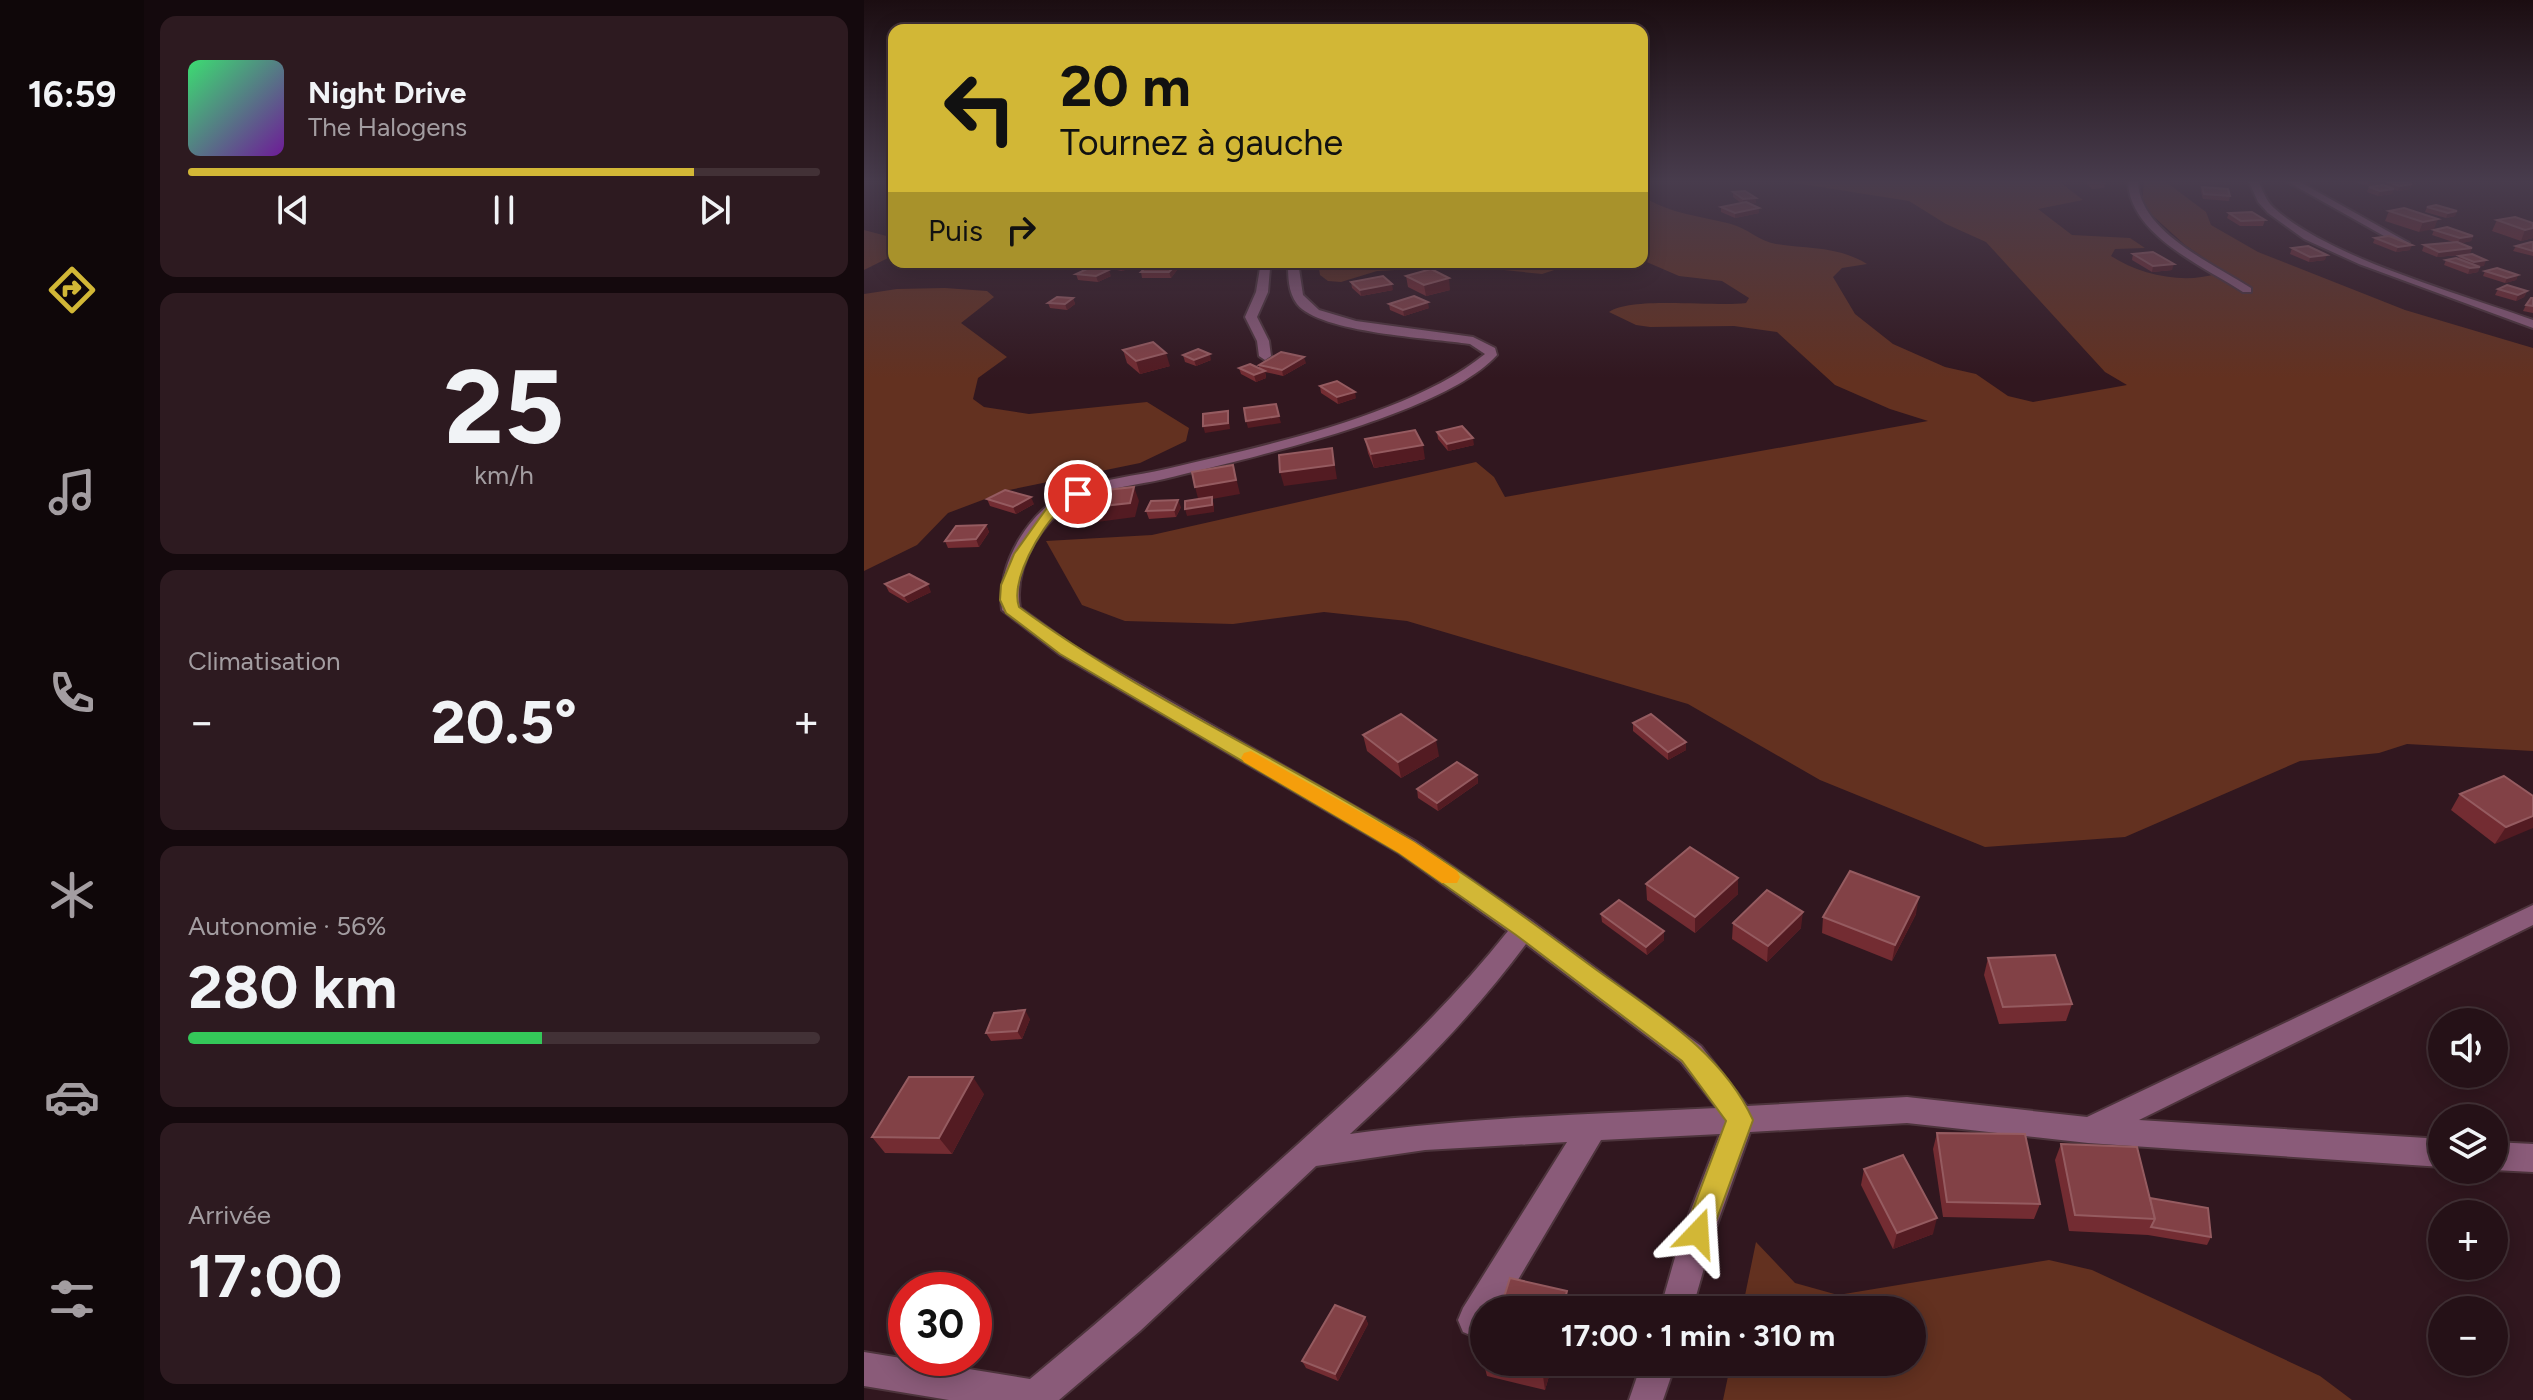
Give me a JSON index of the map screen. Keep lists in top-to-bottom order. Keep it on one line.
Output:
{"page":{"tabs":"16:59","turn":["20 m","Tournez à gauche"],"song":["Night Drive","The Halogens"],"then":"Puis","tile":[["25","km/h"],"Climatisation",["Autonomie · 56%","280 km"],["Arrivée","17:00"]],"heat":["−","20.5°","+"],"map_buttons":["+","−"],"limit":"30","trip":"17:00 · 1 min · 310 m"}}
